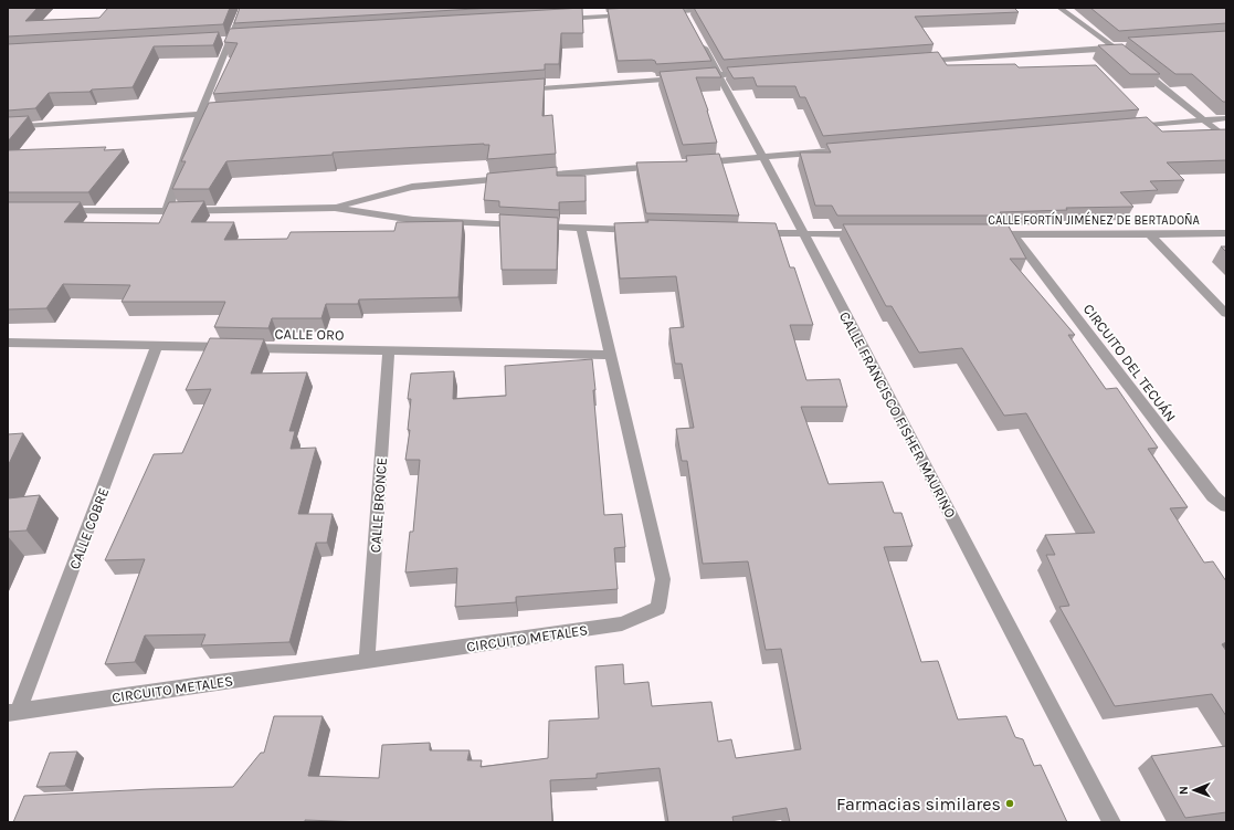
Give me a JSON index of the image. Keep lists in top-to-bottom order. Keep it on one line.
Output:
{"streets":{"street":["CALLE FORTÍN JIMÉNEZ DE BERTADOÑA","CALLE ORO","CIRCUITO DEL TECUÁN","CALLE FRANCISCO FISHER MAURINO","CALLE BRONCE","CALLE COBRE","CIRCUITO METALES"]},"crossings":[["CALLE FORTÍN JIMÉNEZ DE BERTADOÑA","CIRCUITO DEL TECUÁN"],["CALLE ORO","CALLE BRONCE"],["CALLE ORO","CALLE COBRE"],["CALLE ORO","CIRCUITO METALES"],["CALLE BRONCE","CIRCUITO METALES"],["CALLE COBRE","CIRCUITO METALES"]],"places":["Farmacias similares"],"north":"left"}
